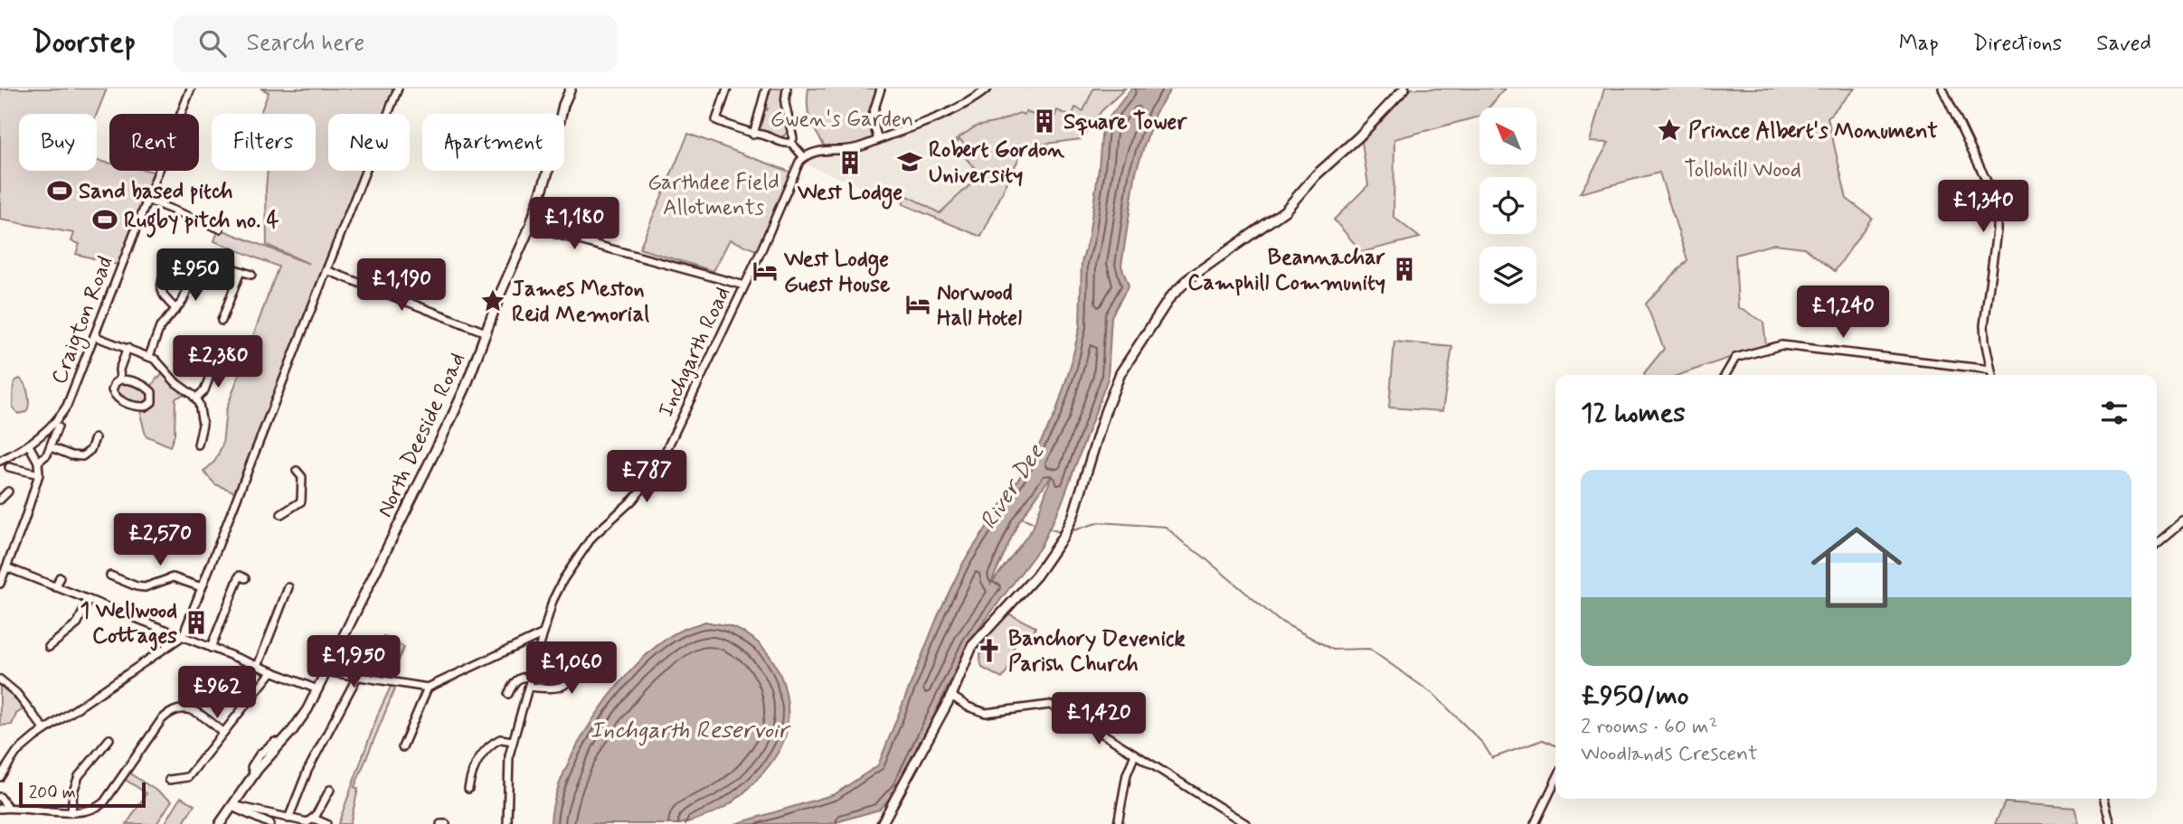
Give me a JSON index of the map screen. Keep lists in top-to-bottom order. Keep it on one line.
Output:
{"streets":{"main road":["North Deeside Road"],"street":["Craigton Road","Inchgarth Road"]},"water":["River Dee","Inchgarth Reservoir"],"parks":["Gwen's Garden","Tollohill Wood","Garthdee Field Allotments"],"places":{"building":["Square Tower","West Lodge","Beannachar Camphill Community","1 Wellwood Cottages"],"place":["Prince Albert's Monument","James Meston Reid Memorial"],"school or university":["Robert Gordon University"],"sports":["Sand based pitch","Rugby pitch no. 4"],"hotel":["West Lodge Guest House","Norwood Hall Hotel"],"church":["Banchory Devenick Parish Church"]},"scale_bar":"200 m","north":"top left","page":{"header":"Doorstep","search":"Search here","nav":["Map","Directions","Saved"],"chip":["Buy","Rent","Filters","New","Apartment"],"price":["£1,340","£1,180","£950","£1,190","£1,240","£2,380","£787","£2,570","£1,950","£1,060","£962","£1,420"],"heading":"12 homes","list":[{"name":"£950/mo","note":"2 rooms · 60 m² · Woodlands Crescent"}],"scale":"200 m"}}
